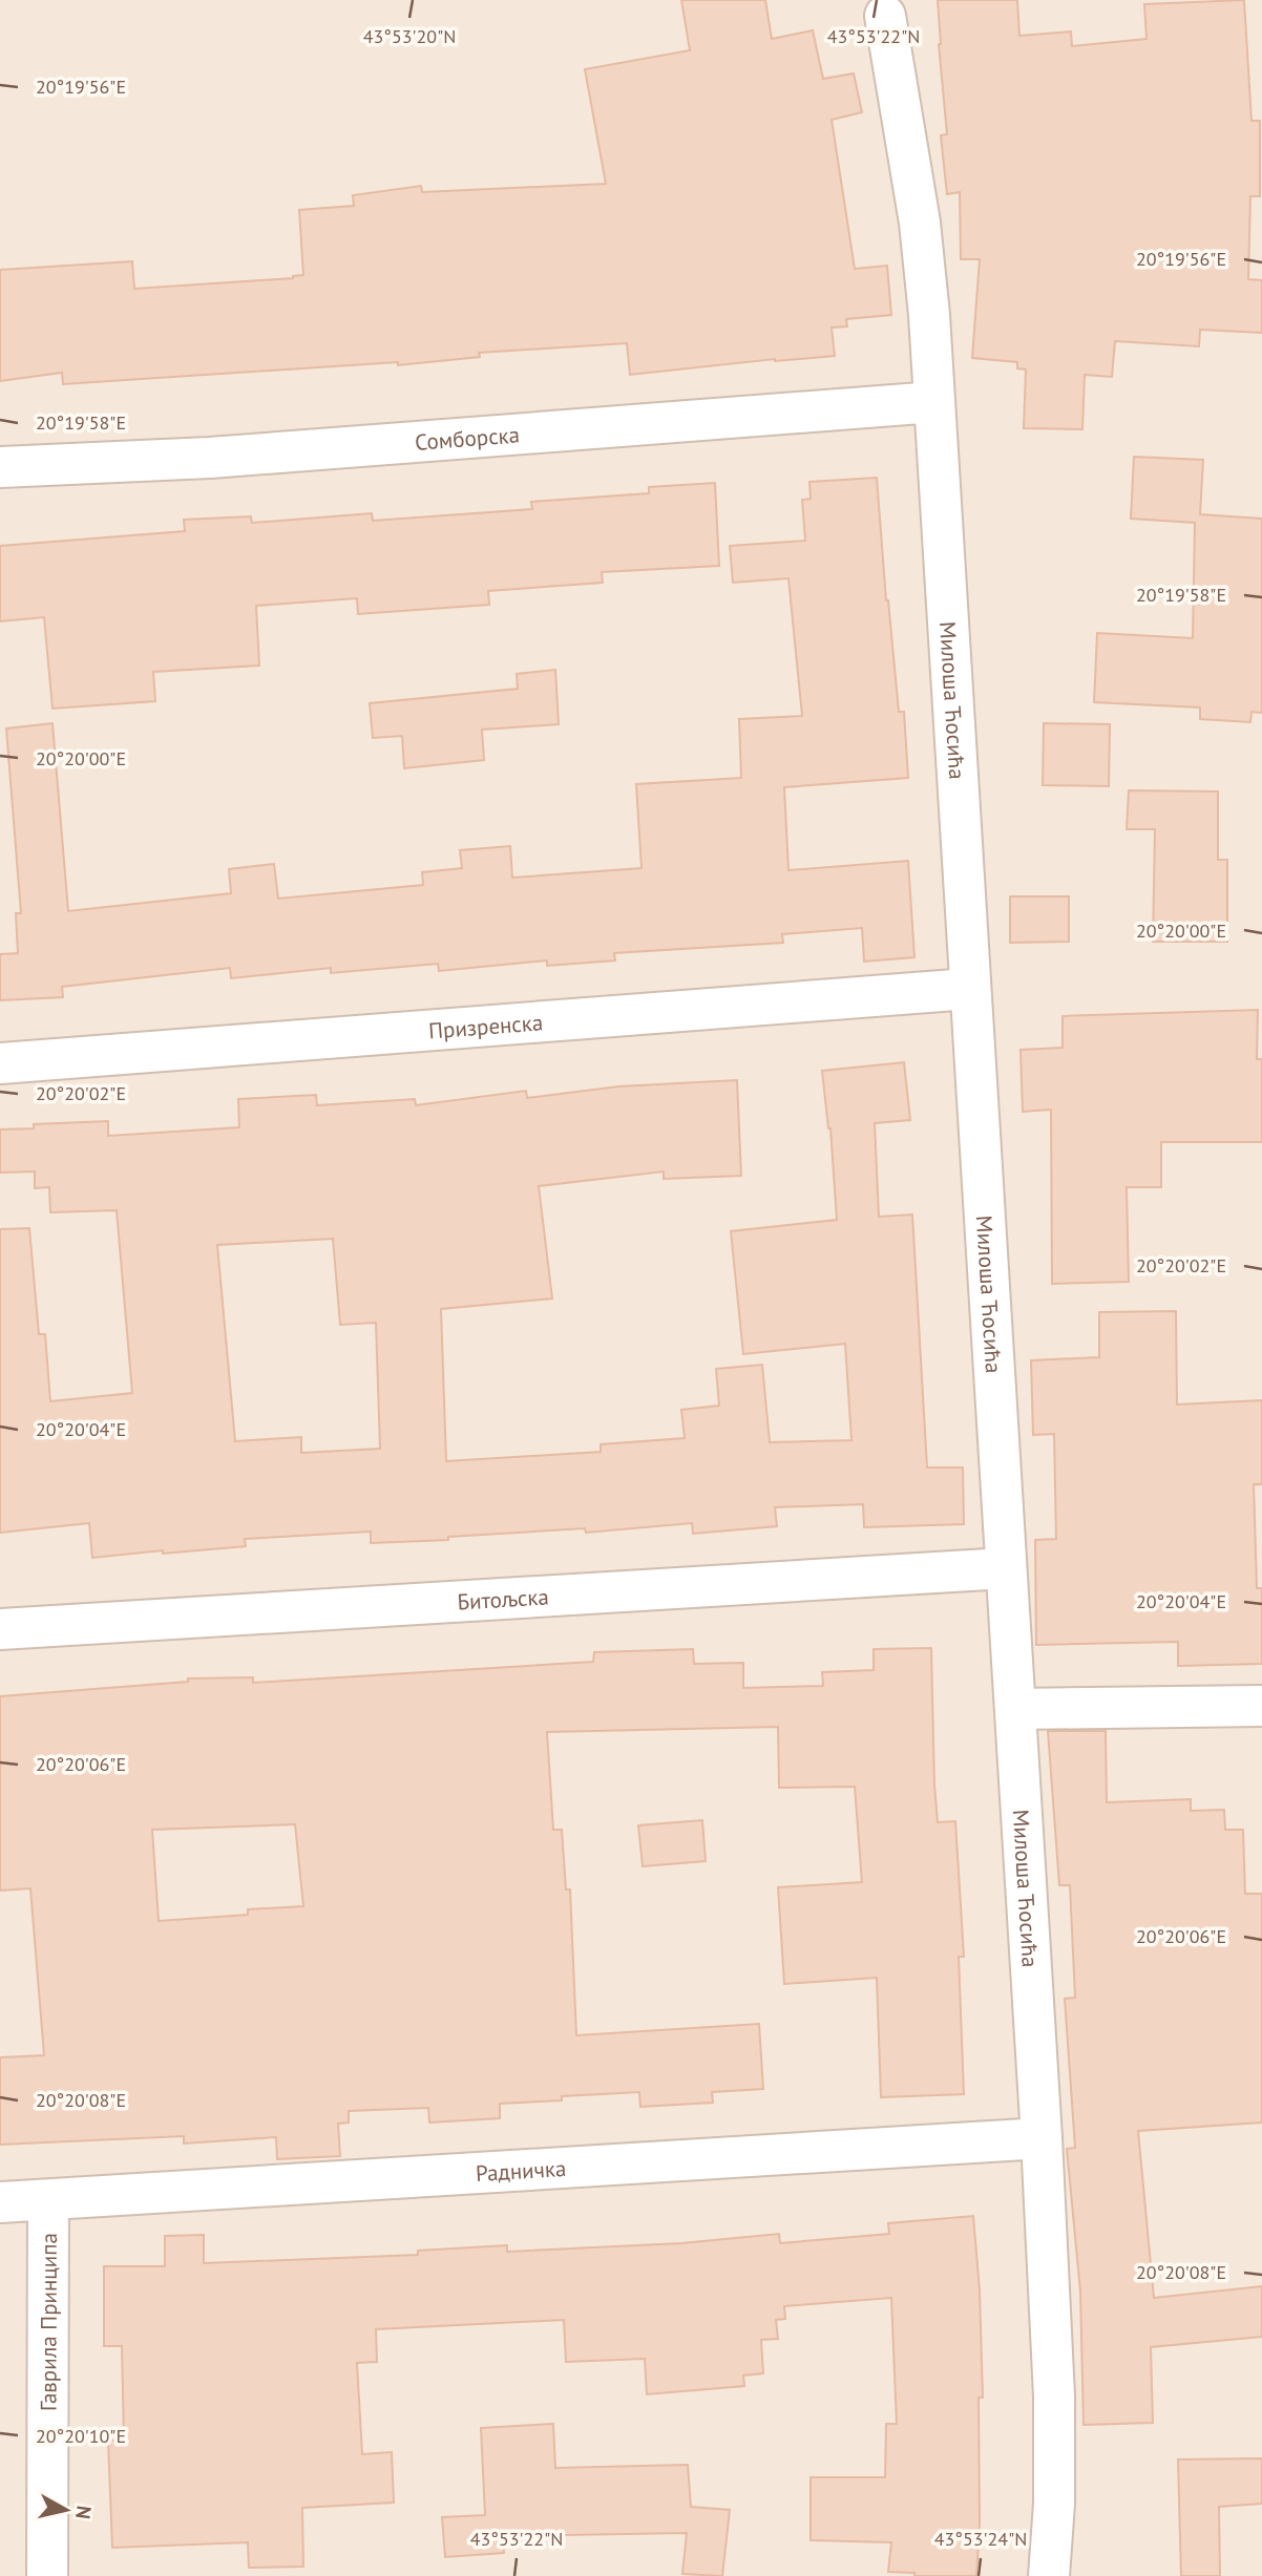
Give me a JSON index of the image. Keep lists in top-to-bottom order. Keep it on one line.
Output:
{"streets":{"street":["Сомборска","Милоша Ћосића","Призренска","Битољска","Радничка","Гаврила Принципа"]},"crossings":[["Сомборска","Милоша Ћосића"],["Милоша Ћосића","Призренска"],["Милоша Ћосића","Битољска"],["Милоша Ћосића","Радничка"],["Радничка","Гаврила Принципа"]],"north":"right","coordinates":["43°53'20\"N","43°53'22\"N","20°19'56\"E","20°19'58\"E","20°20'00\"E","20°20'02\"E","20°20'04\"E","20°20'06\"E","20°20'08\"E","20°20'10\"E","43°53'24\"N"]}
